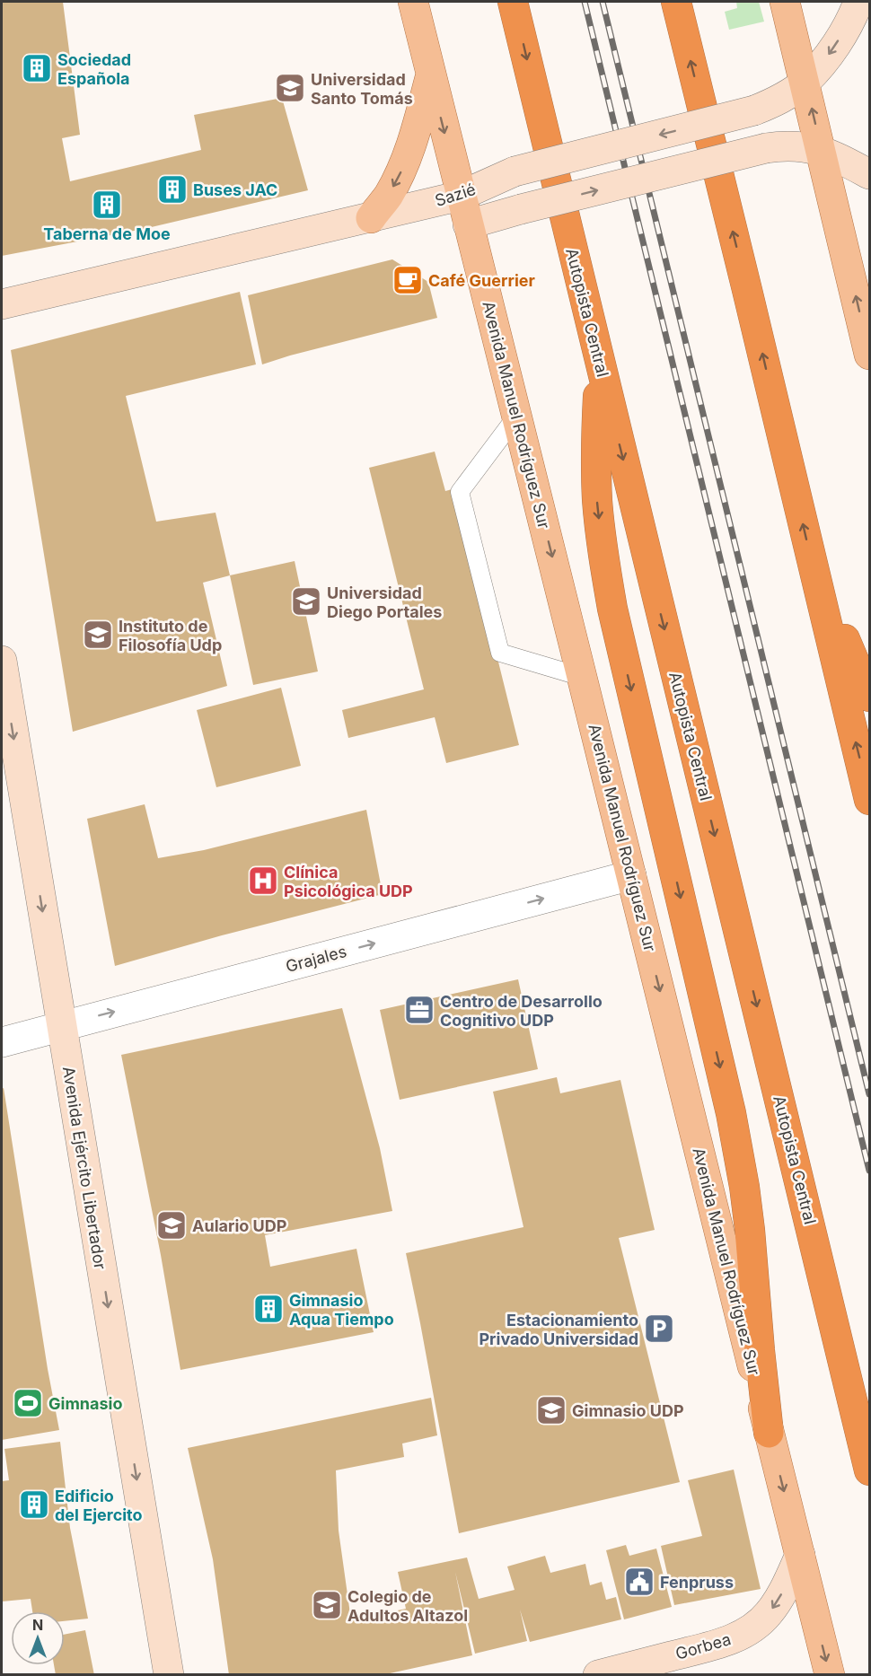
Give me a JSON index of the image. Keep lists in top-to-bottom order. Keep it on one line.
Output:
{"streets":{"highway":["Autopista Central"],"main road":["Avenida Manuel Rodríguez Sur"],"street":["Sazié","Grajales","Avenida Ejército Libertador","Gorbea"]},"crossings":[["Sazié","Avenida Manuel Rodríguez Sur"],["Avenida Manuel Rodríguez Sur","Grajales"],["Avenida Manuel Rodríguez Sur","Gorbea"],["Grajales","Avenida Ejército Libertador"]],"one_way":["Avenida Manuel Rodríguez Sur","Grajales","Avenida Ejército Libertador","Gorbea"],"places":{"building":["Sociedad Española","Buses JAC","Taberna de Moe","Gimnasio Aqua Tiempo","Edificio del Ejercito"],"school or university":["Universidad Santo Tomás","Universidad Diego Portales","Instituto de Filosofía Udp","Aulario UDP","Gimnasio UDP","Colegio de Adultos Altazol"],"cafe":["Café Guerrier"],"hospital":["Clínica Psicológica UDP"],"office":["Centro de Desarrollo Cognitivo UDP"],"parking":["Estacionamiento Privado Universidad"],"sports":["Gimnasio"],"public building":["Fenpruss"]},"north":"top"}
